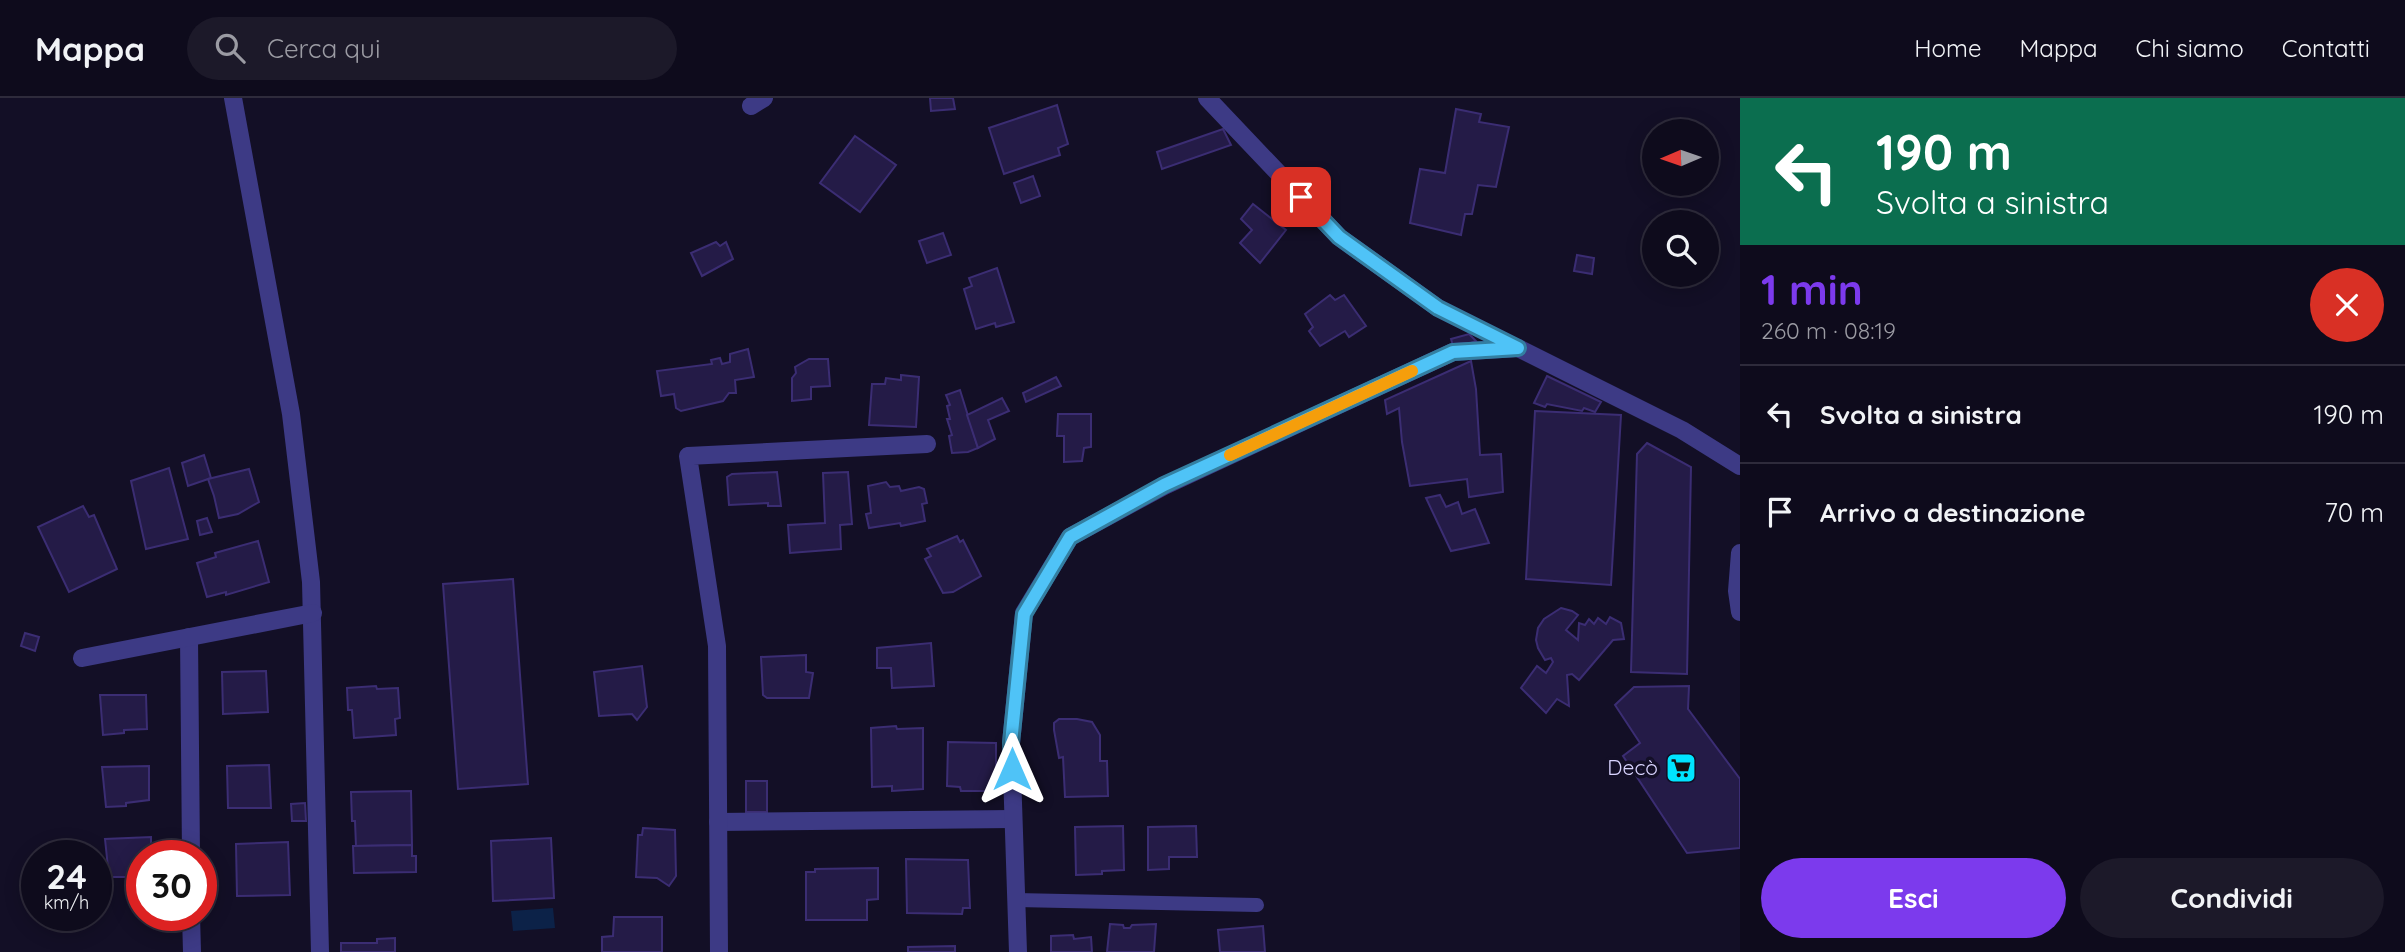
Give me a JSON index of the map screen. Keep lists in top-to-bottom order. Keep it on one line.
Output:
{"places":{"supermarket":["Decò"]},"north":"left","page":{"header":"Mappa","search":"Cerca qui","nav":["Home","Mappa","Chi siamo","Contatti"],"turn":["190 m","Svolta a sinistra"],"heading":["1 min","260 m · 08:19"],"list":[{"name":"Svolta a sinistra","value":"190 m"},{"name":"Arrivo a destinazione","value":"70 m"}],"speed":"24 km/h","limit":"30","buttons":["Esci","Condividi"]}}
